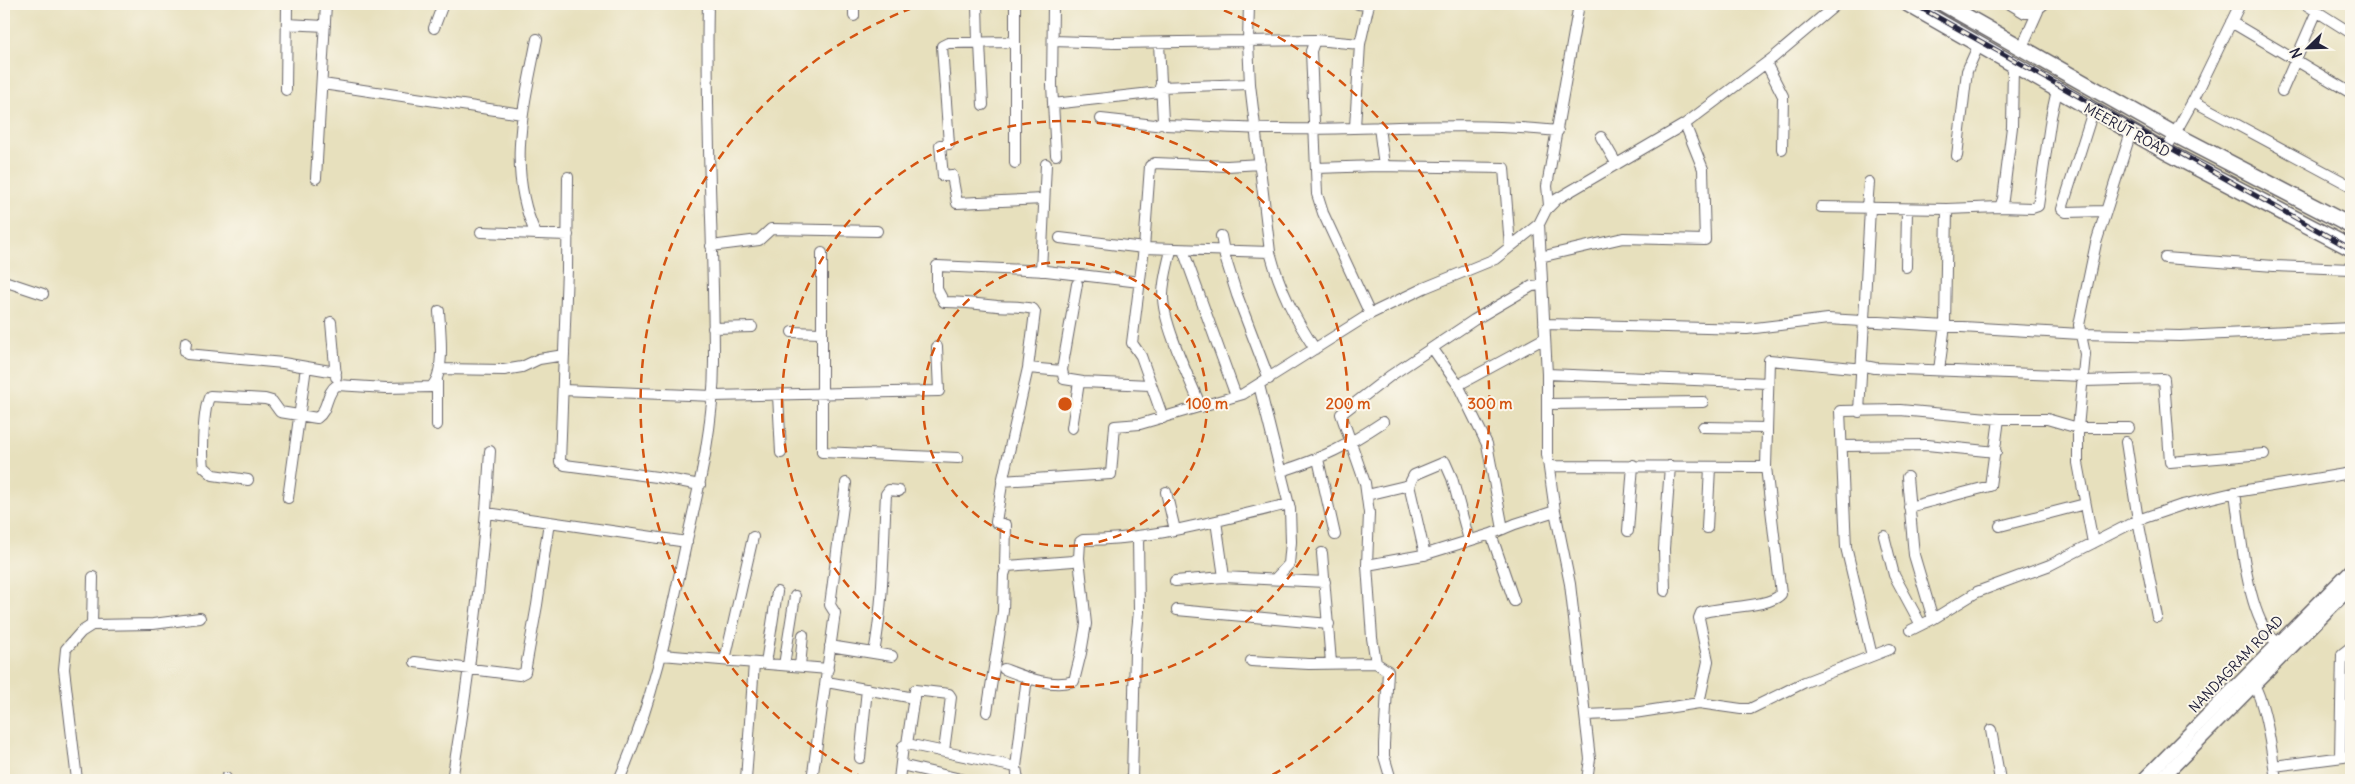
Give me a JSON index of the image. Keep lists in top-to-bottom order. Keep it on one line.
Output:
{"streets":{"main road":["MEERUT ROAD"],"street":["NANDAGRAM ROAD"]},"north":"bottom left","rings":["100 m","200 m","300 m"]}
